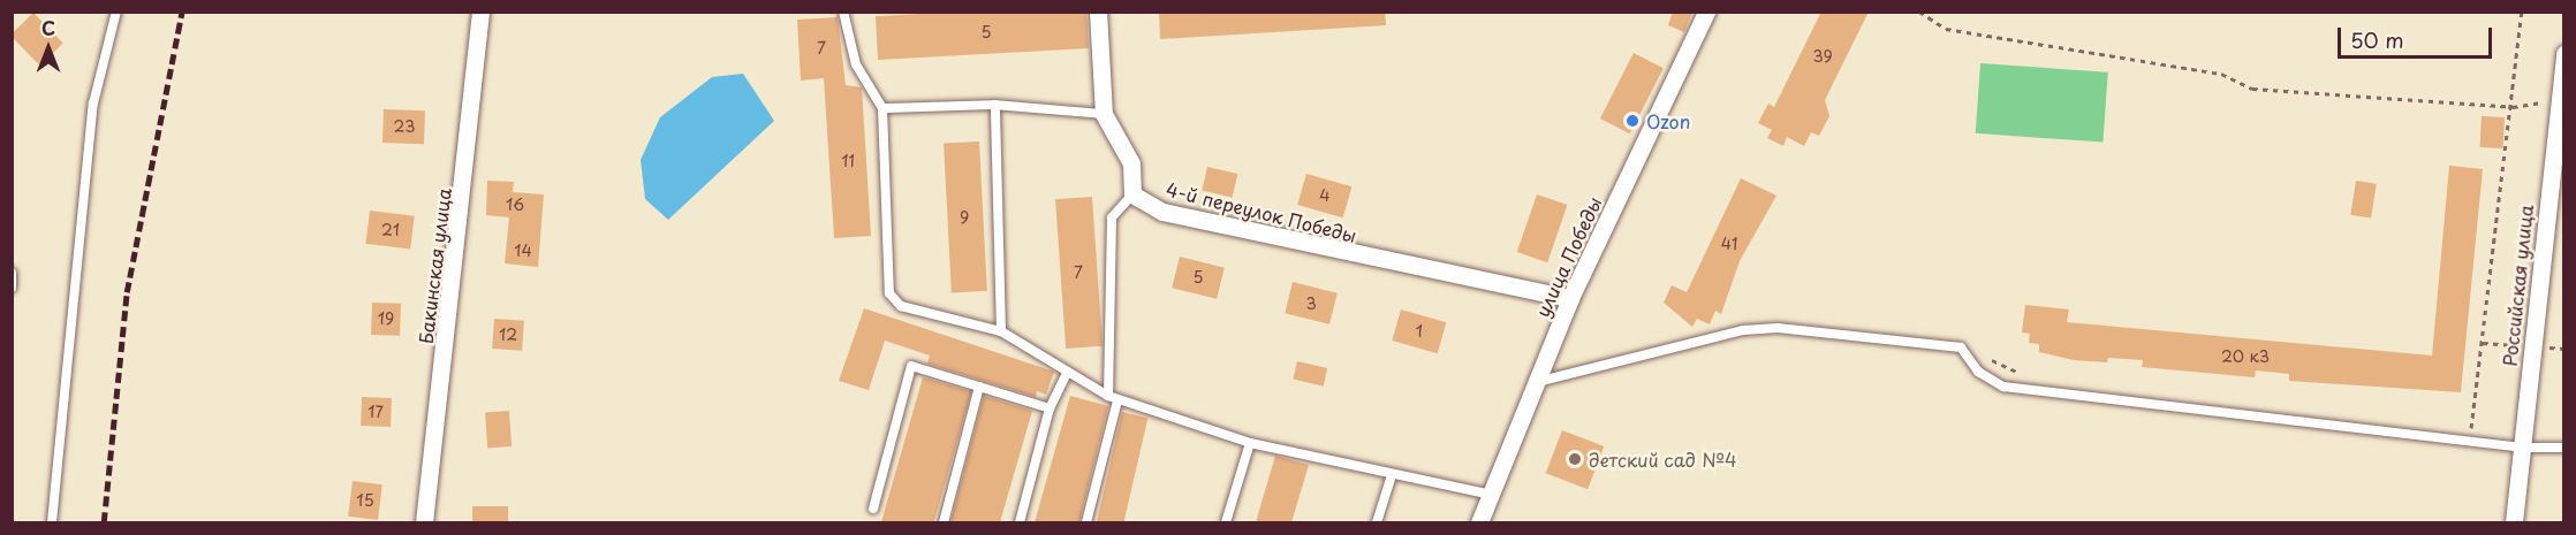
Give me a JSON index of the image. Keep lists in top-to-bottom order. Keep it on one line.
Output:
{"streets":{"street":["4-й переулок Победы","улица Победы","Бакинская улица","Российская улица"]},"crossings":[["4-й переулок Победы","улица Победы"]],"places":["Ozon","детский сад №4"],"house_numbers":["5","7","39","23","11","4","16","9","21","41","14","7","5","3","19","1","12","20 к3","17","15"],"scale_bar":"50 m","north":"top"}
